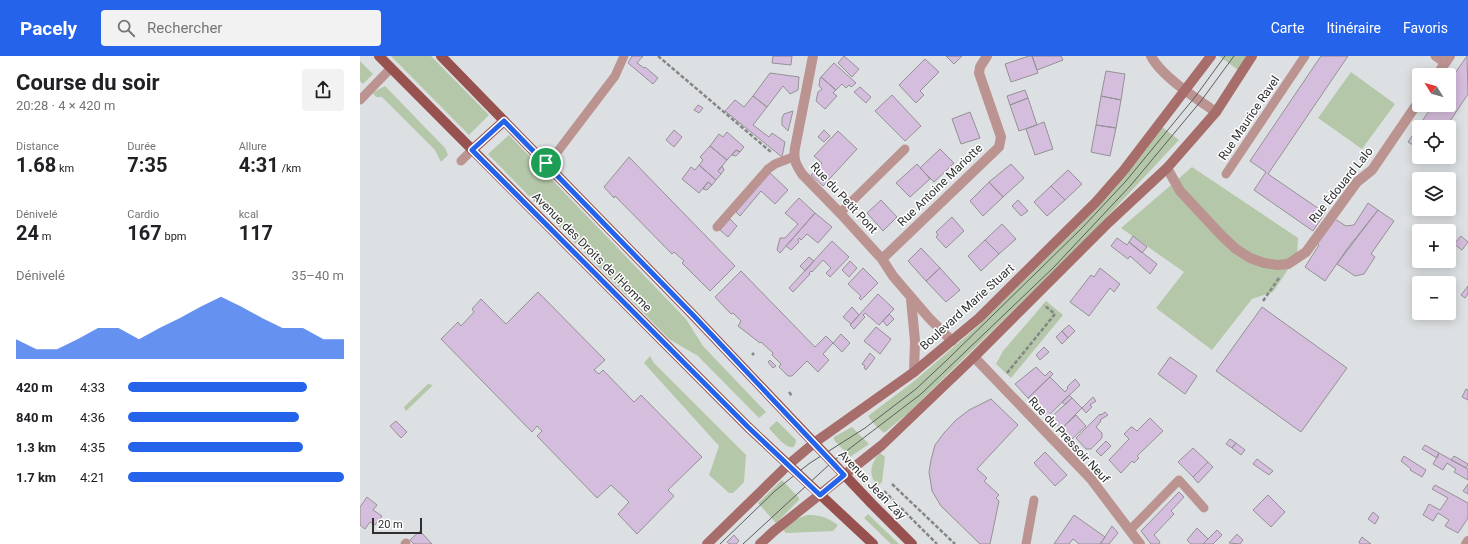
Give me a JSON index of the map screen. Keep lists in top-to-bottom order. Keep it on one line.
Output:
{"streets":{"main road":["Avenue des Droits de l'Homme","Boulevard Marie Stuart","Avenue Jean Zay"],"street":["Rue Antoine Mariotte","Rue Édouard Lalo","Rue du Petit Pont","Rue du Pressoir Neuf"],"lane":["Rue Maurice Ravel"]},"crossings":[["Rue Antoine Mariotte","Rue du Petit Pont"],["Rue du Petit Pont","Boulevard Marie Stuart"],["Avenue des Droits de l'Homme","Boulevard Marie Stuart"],["Boulevard Marie Stuart","Avenue Jean Zay"]],"scale_bar":"20 m","north":"top left","page":{"header":"Pacely","search":"Rechercher","nav":["Carte","Itinéraire","Favoris"],"heading":["Course du soir","20:28 · 4 × 420 m"],"map_buttons":["+","−"],"stats":[["Distance","1.68 km"],["Durée","7:35"],["Allure","4:31 /km"],["Dénivelé","24 m"],["Cardio","167 bpm"],["kcal","117"]],"chart":["Dénivelé","35–40 m"],"list":[{"name":"420 m","note":"4:33"},{"name":"840 m","note":"4:36"},{"name":"1.3 km","note":"4:35"},{"name":"1.7 km","note":"4:21"}],"scale":"20 m"}}
